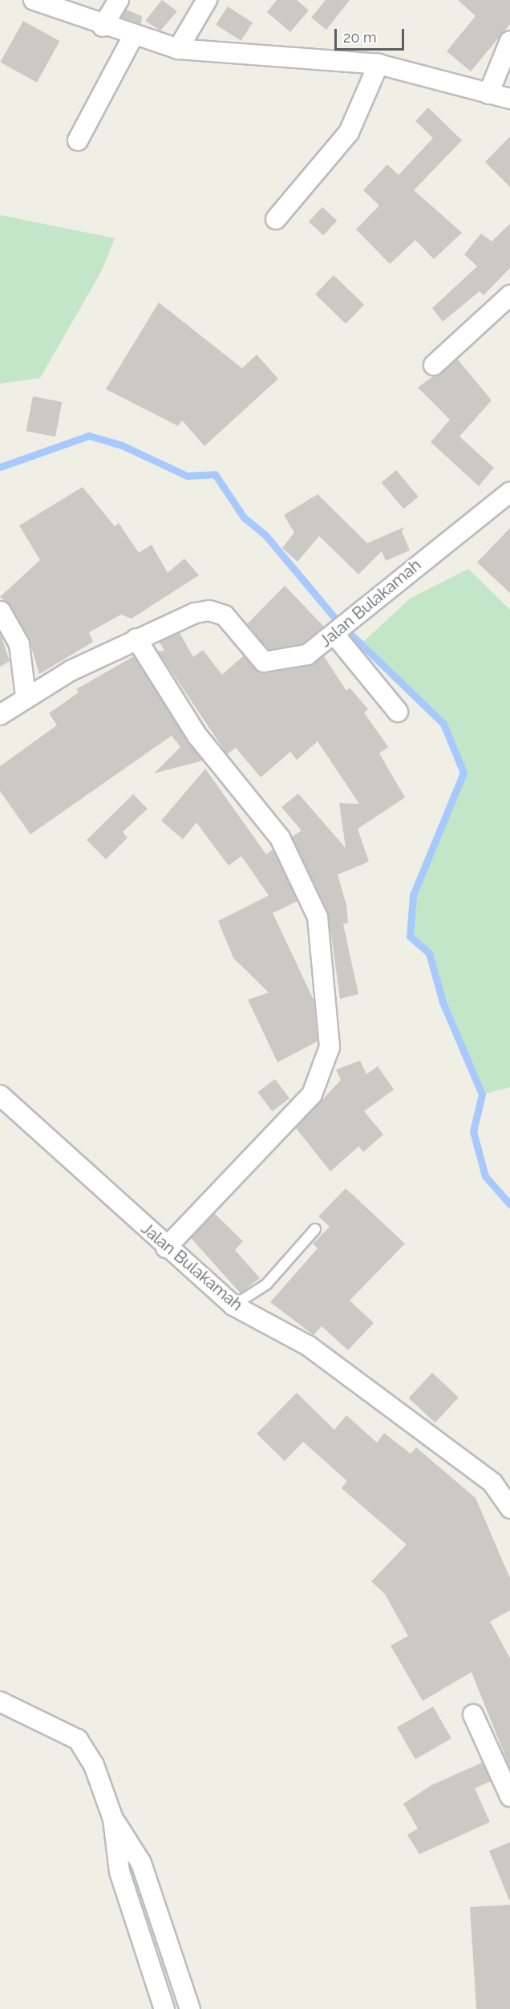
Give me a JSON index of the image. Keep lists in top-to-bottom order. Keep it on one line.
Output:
{"streets":{"street":["Jalan Bulakamah"]},"scale_bar":"20 m"}
